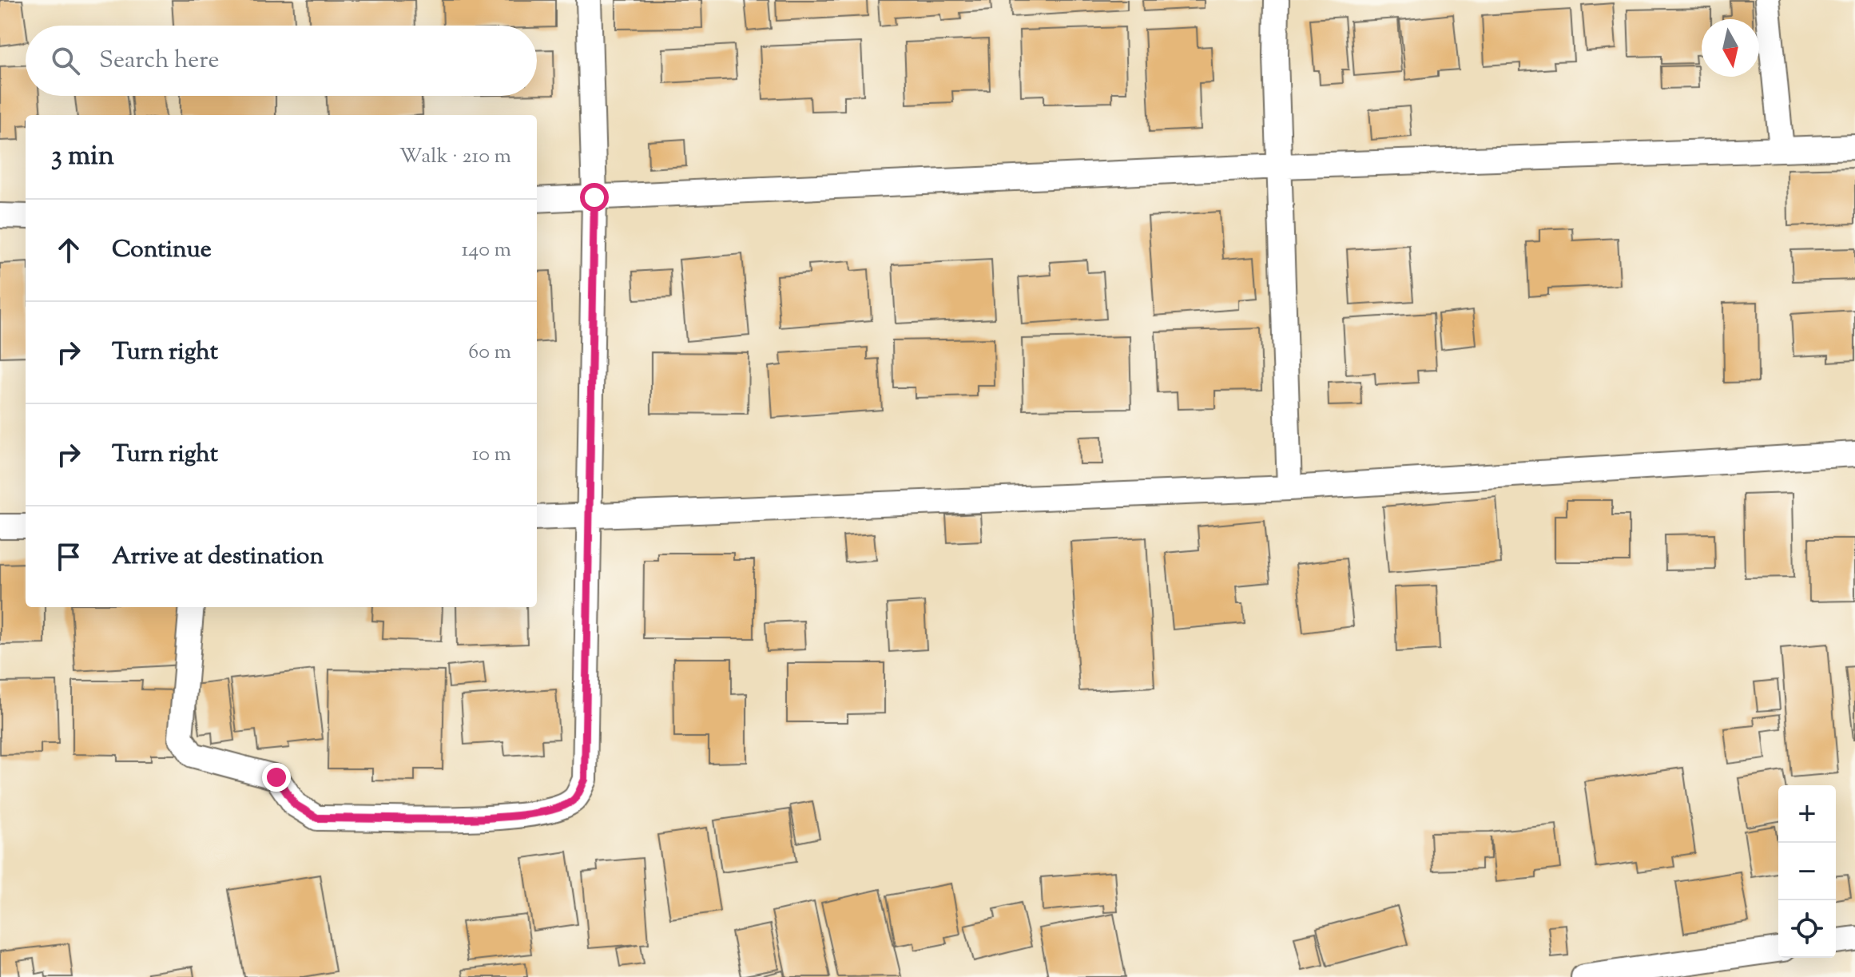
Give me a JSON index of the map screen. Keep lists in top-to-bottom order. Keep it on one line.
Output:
{"north":"bottom","page":{"search":"Search here","heading":["3 min","Walk · 210 m"],"list":[["Continue","140 m"],["Turn right","60 m"],["Turn right","10 m"],"Arrive at destination"],"map_buttons":["+","−"]}}
